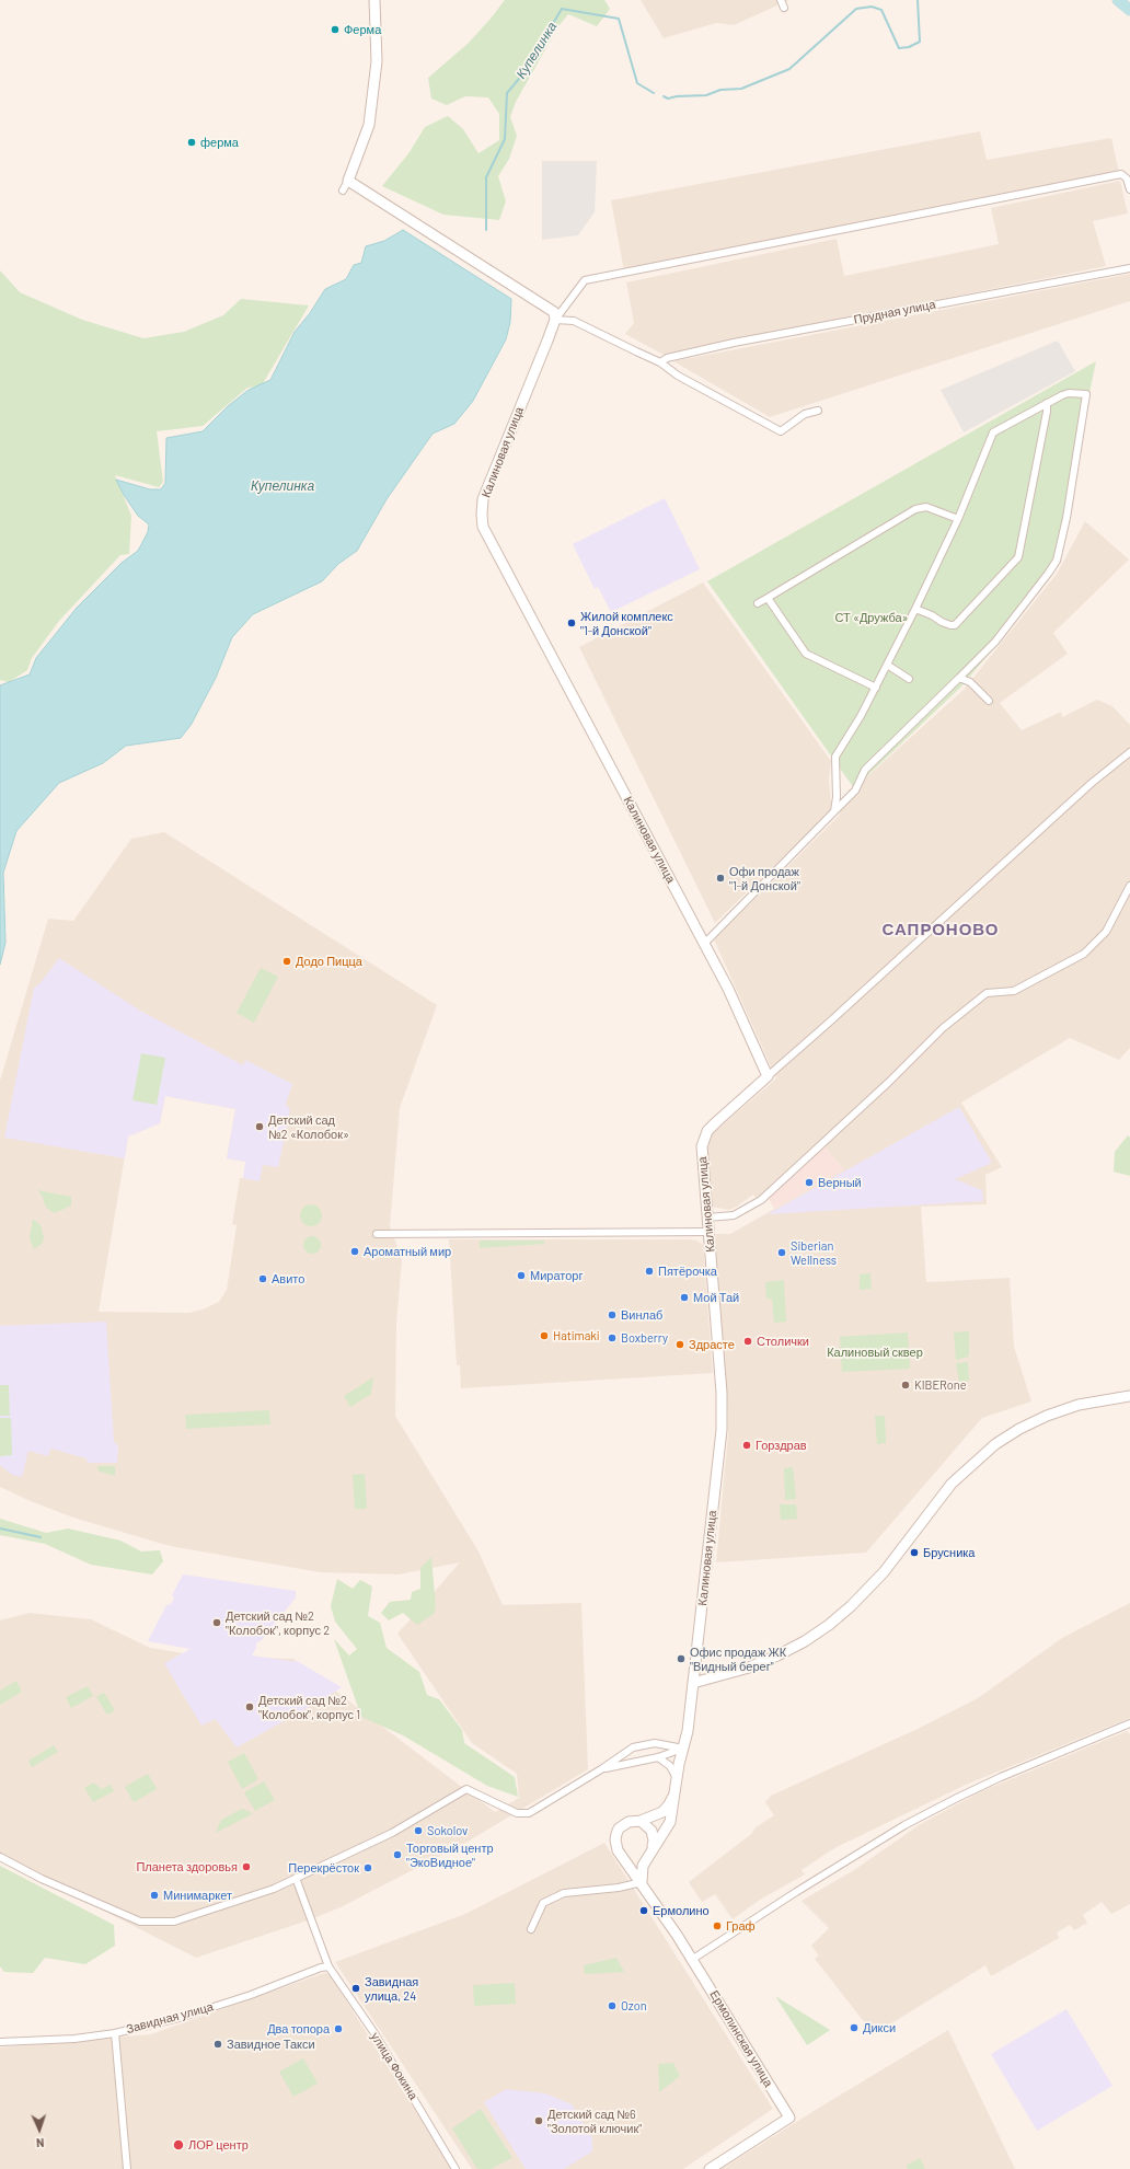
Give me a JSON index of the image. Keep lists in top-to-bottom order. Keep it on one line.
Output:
{"streets":{"street":["Прудная улица","Калиновая улица","Завидная улица","Ермолинская улица","улица Фокина"]},"crossings":[["Калиновая улица","Ермолинская улица"],["Завидная улица","улица Фокина"]],"districts":["САПРОНОВО"],"water":["Купелинка"],"parks":["СТ «Дружба»","Калиновый сквер"],"places":["Ферма","ферма","Жилой комплекс \"1-й Донской\"","Офи продаж \"1-й Донской\"","Додо Пицца","Детский сад №2 «Колобок»","Верный","Ароматный мир","Siberian Wellness","Пятёрочка","Мираторг","Авито","Мой Тай","Винлаб","Hatimaki","Boxberry","Столички","Здрасте","KIBERone","Горздрав","Брусника","Детский сад №2 \"Колобок\", корпус 2","Офис продаж ЖК \"Видный берег\"","Детский сад №2 \"Колобок\", корпус 1","Sokolov","Торговый центр \"ЭкоВидное\"","Планета здоровья","Перекрёсток","Минимаркет","Ермолино","Граф","Завидная улица, 24","Ozon","Дикси","Два топора","Завидное Такси","Детский сад №6 \"Золотой ключик\"","ЛОР центр"],"north":"bottom"}
